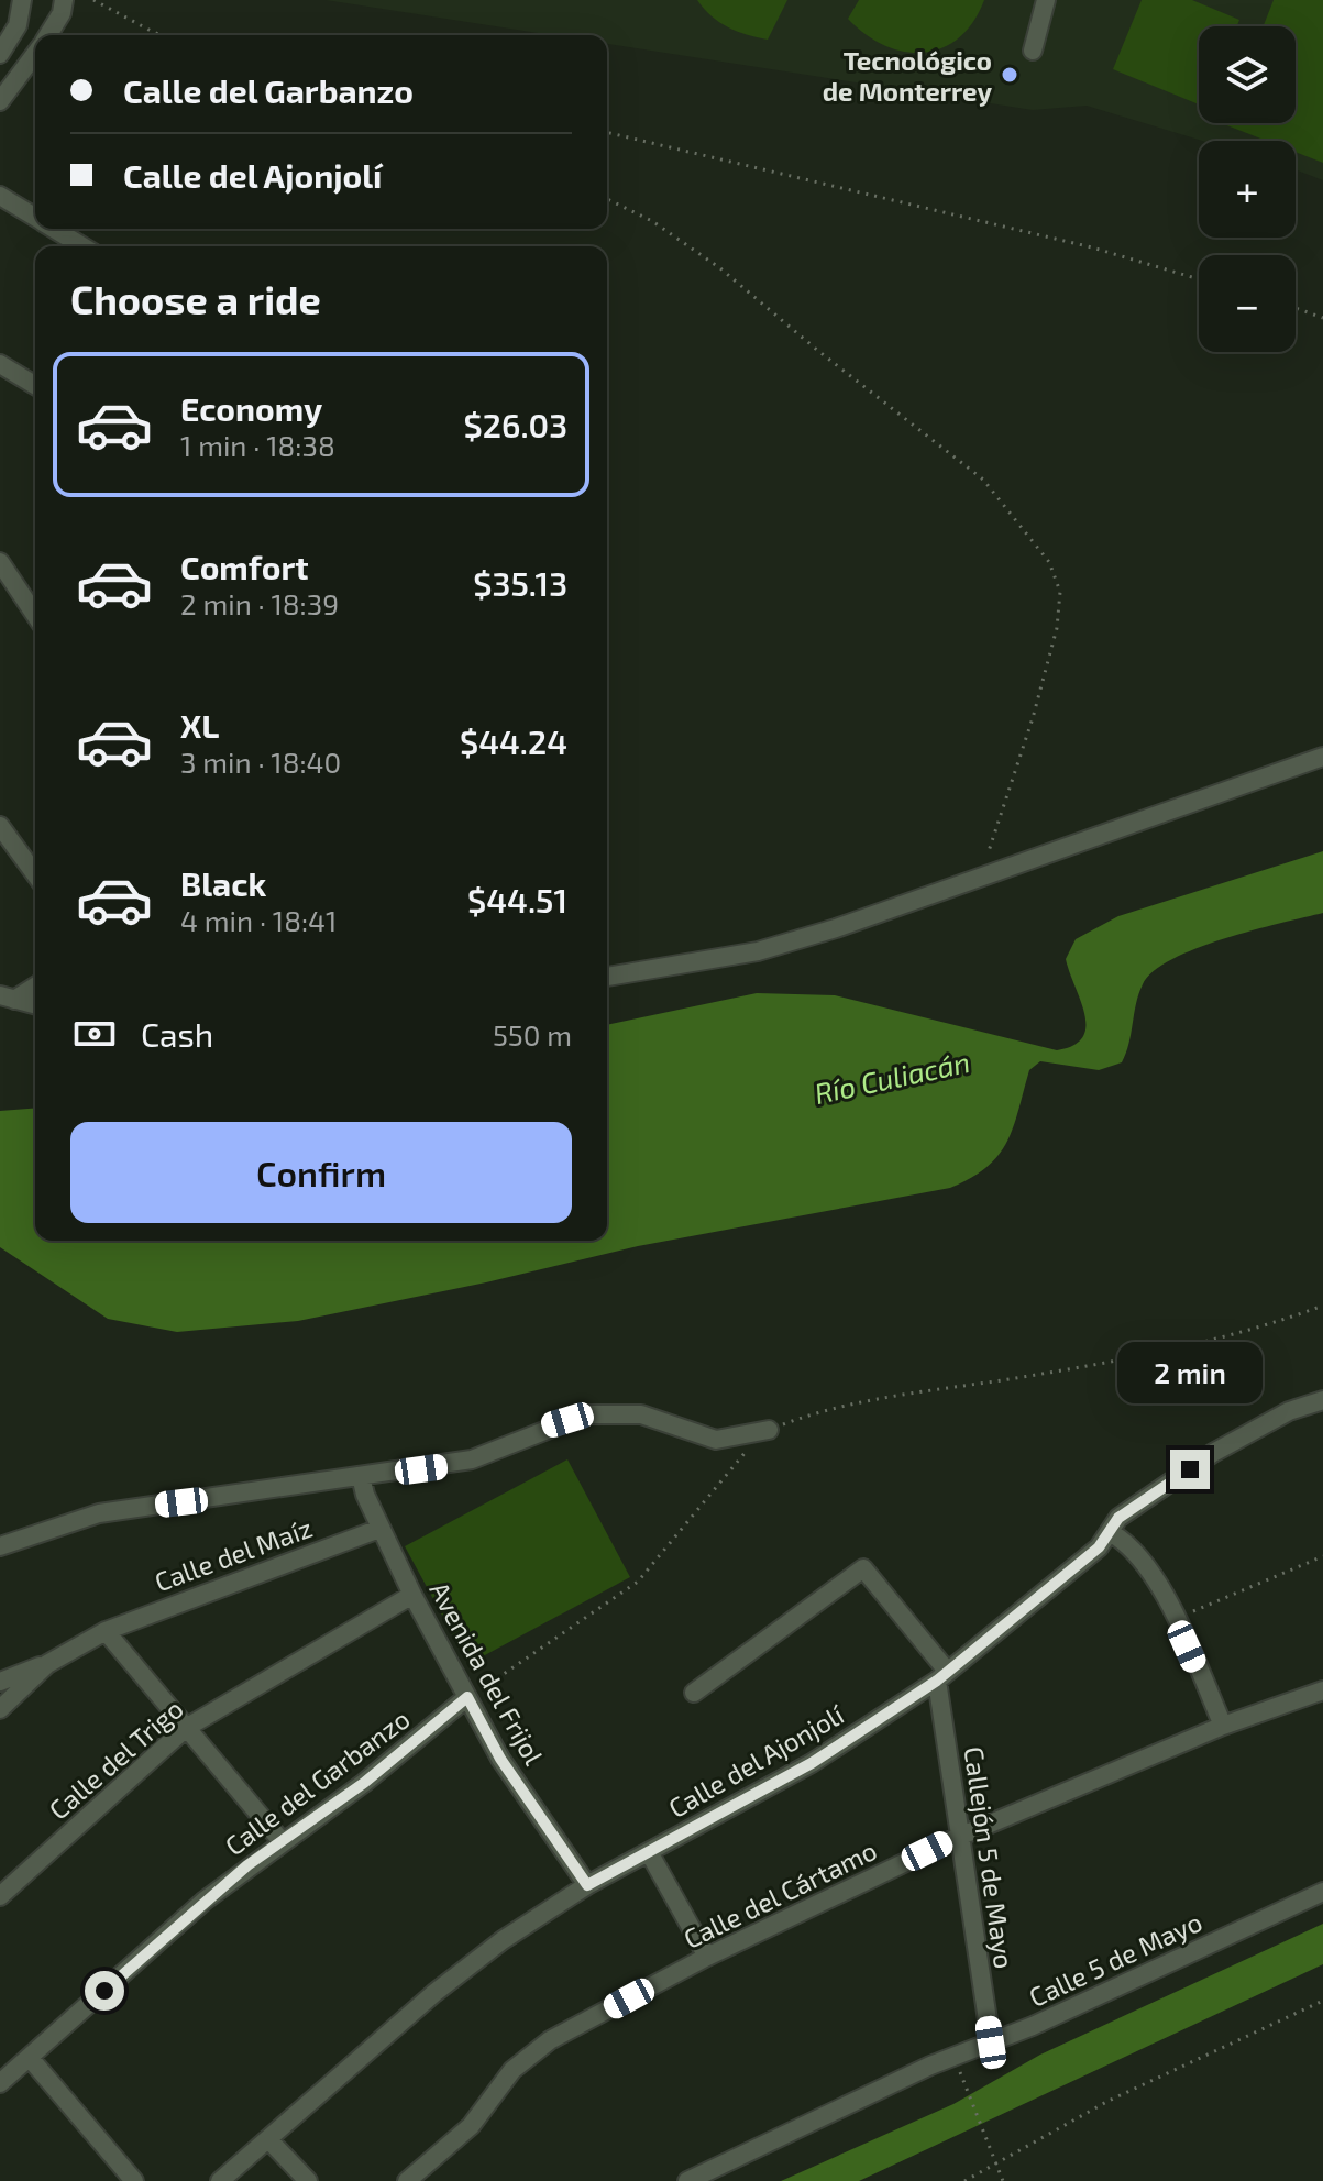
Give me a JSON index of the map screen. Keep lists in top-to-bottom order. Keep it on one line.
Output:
{"streets":{"street":["Calle del Maíz","Avenida del Frijol","Calle del Trigo","Calle del Ajonjolí","Calle del Garbanzo","Callejón 5 de Mayo","Calle del Cártamo","Calle 5 de Mayo"]},"crossings":[["Calle del Maíz","Avenida del Frijol"],["Avenida del Frijol","Calle del Trigo"],["Avenida del Frijol","Calle del Ajonjolí"],["Avenida del Frijol","Calle del Garbanzo"],["Calle del Ajonjolí","Callejón 5 de Mayo"],["Callejón 5 de Mayo","Calle del Cártamo"],["Callejón 5 de Mayo","Calle 5 de Mayo"]],"water":["Río Culiacán"],"places":["Tecnológico de Monterrey"],"page":{"map_buttons":["+","−"],"banner":["Calle del Garbanzo","Calle del Ajonjolí"],"heading":"Choose a ride","list":[{"name":"Economy","note":"1 min · 18:38","value":"$26.03"},{"name":"Comfort","note":"2 min · 18:39","value":"$35.13"},{"name":"XL","note":"3 min · 18:40","value":"$44.24"},{"name":"Black","note":"4 min · 18:41","value":"$44.51"}],"pay":["Cash","550 m"],"buttons":"Confirm","bubble":"2 min"}}
